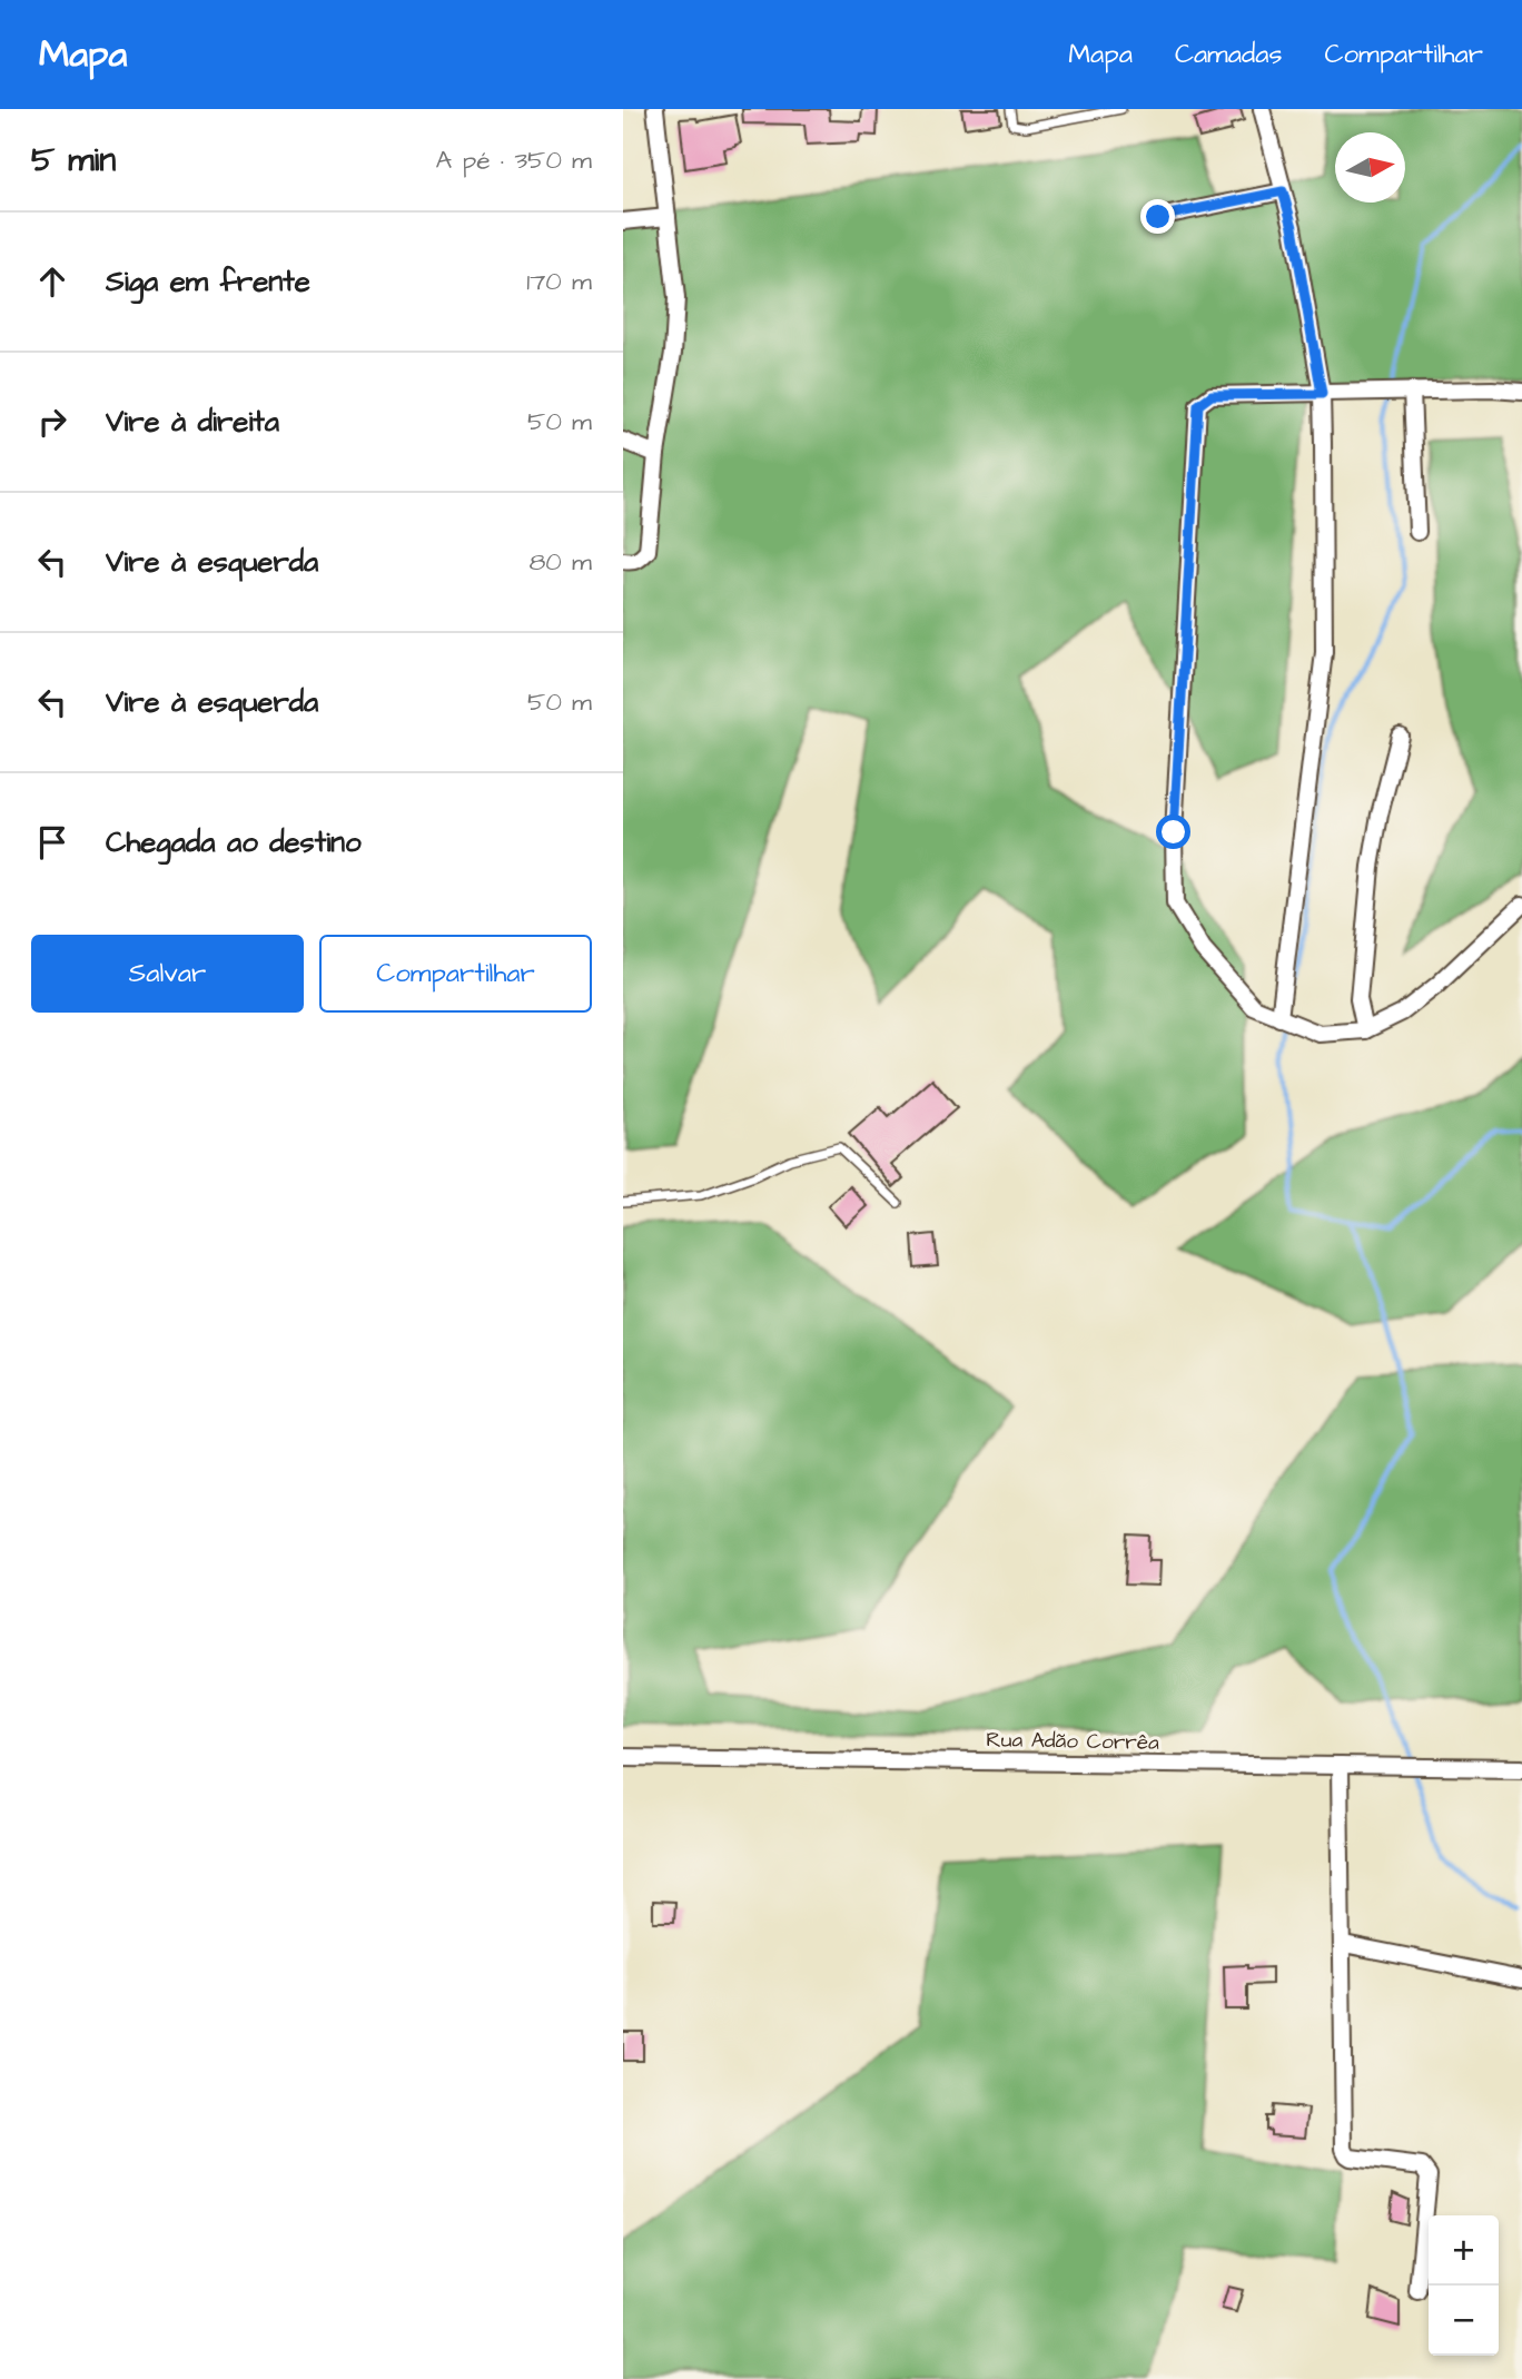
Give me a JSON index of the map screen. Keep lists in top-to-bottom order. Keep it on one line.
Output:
{"streets":{"street":["Rua Adão Corrêa"]},"north":"right","page":{"header":"Mapa","nav":["Mapa","Camadas","Compartilhar"],"heading":["5 min","A pé · 350 m"],"list":[["Siga em frente","170 m"],["Vire à direita","50 m"],["Vire à esquerda","80 m"],["Vire à esquerda","50 m"],"Chegada ao destino"],"buttons":["Salvar","Compartilhar"],"map_buttons":["+","−"]}}
